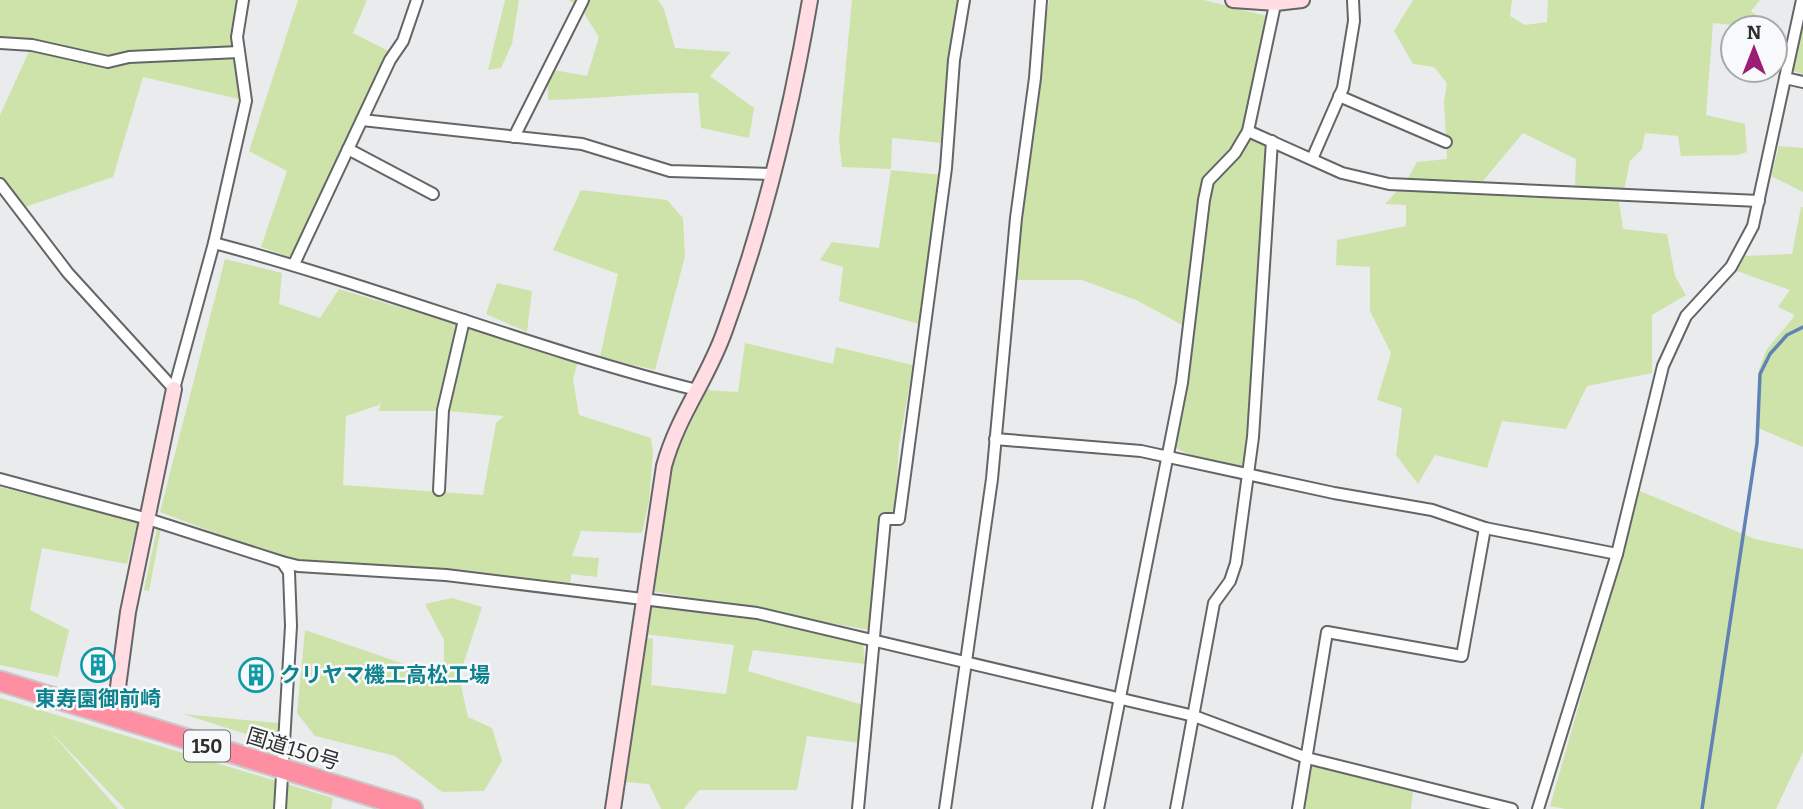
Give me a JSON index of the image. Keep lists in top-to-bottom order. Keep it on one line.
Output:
{"streets":{"highway":["150","国道150号"]},"places":{"building":["東寿園御前崎","クリヤマ機工高松工場"]},"north":"top"}
